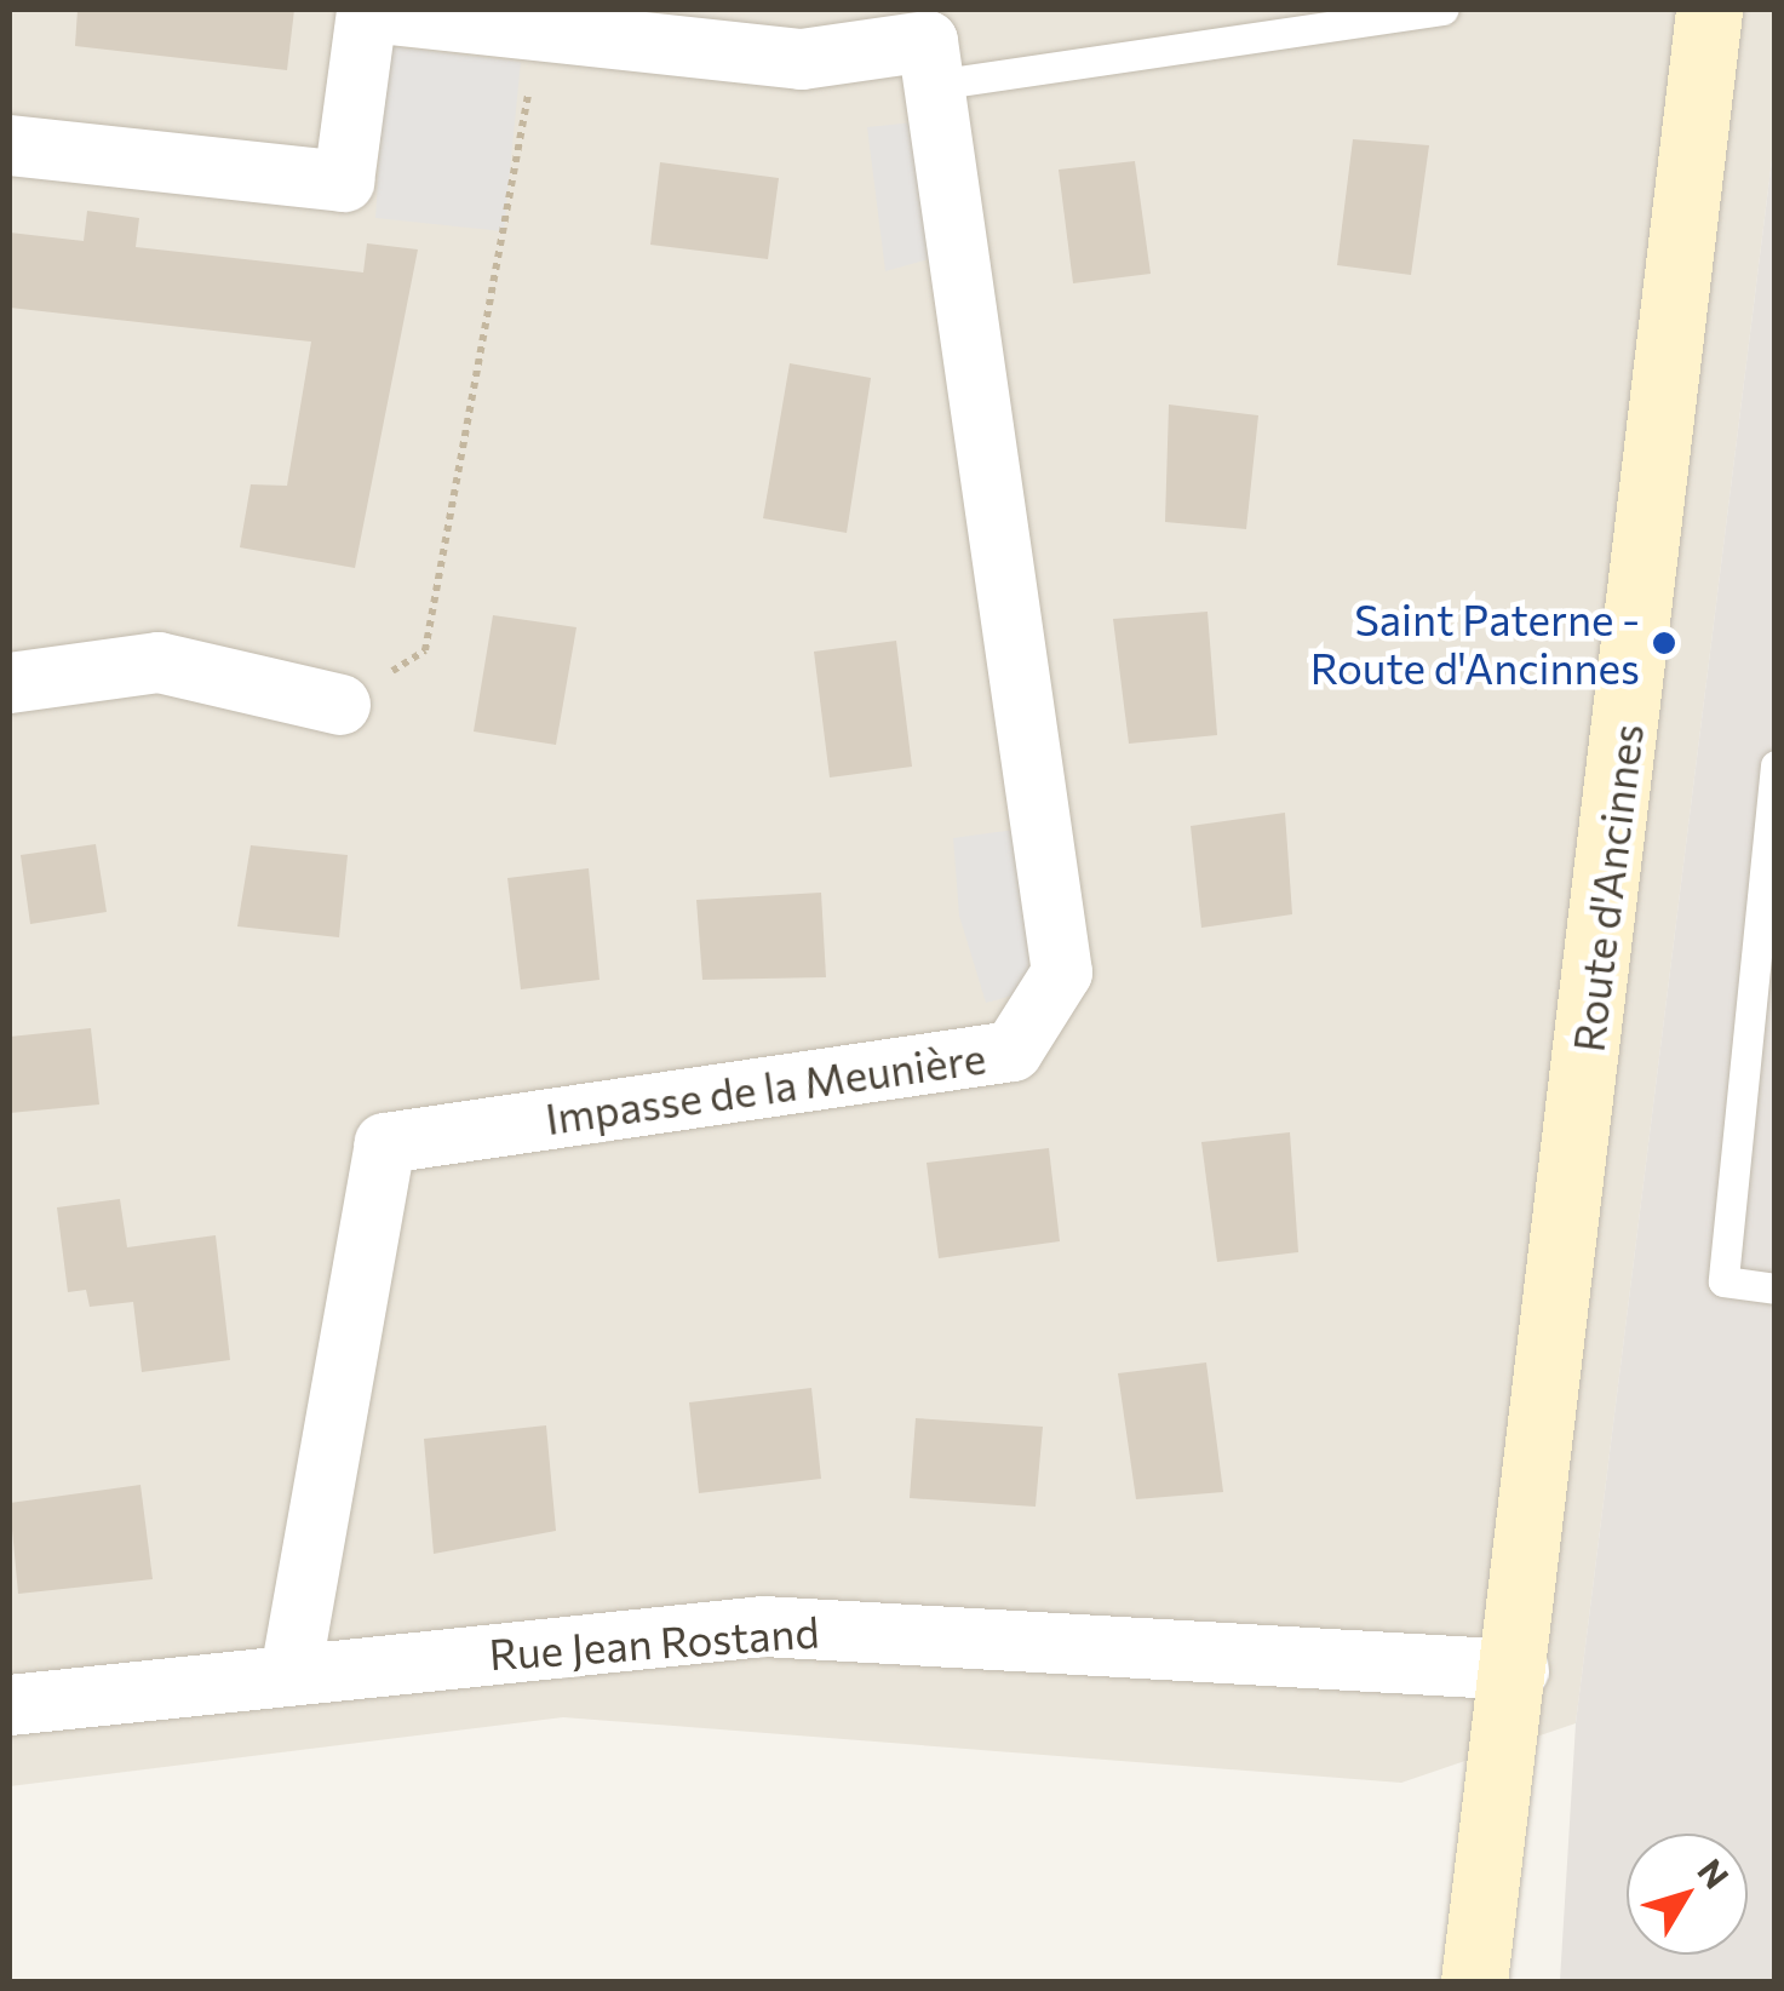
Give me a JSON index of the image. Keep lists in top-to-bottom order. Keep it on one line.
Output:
{"streets":{"main road":["Route d'Ancinnes"],"street":["Impasse de la Meunière","Rue Jean Rostand"]},"crossings":[["Route d'Ancinnes","Rue Jean Rostand"],["Impasse de la Meunière","Rue Jean Rostand"]],"places":["Saint Paterne - Route d'Ancinnes"],"north":"top right"}
